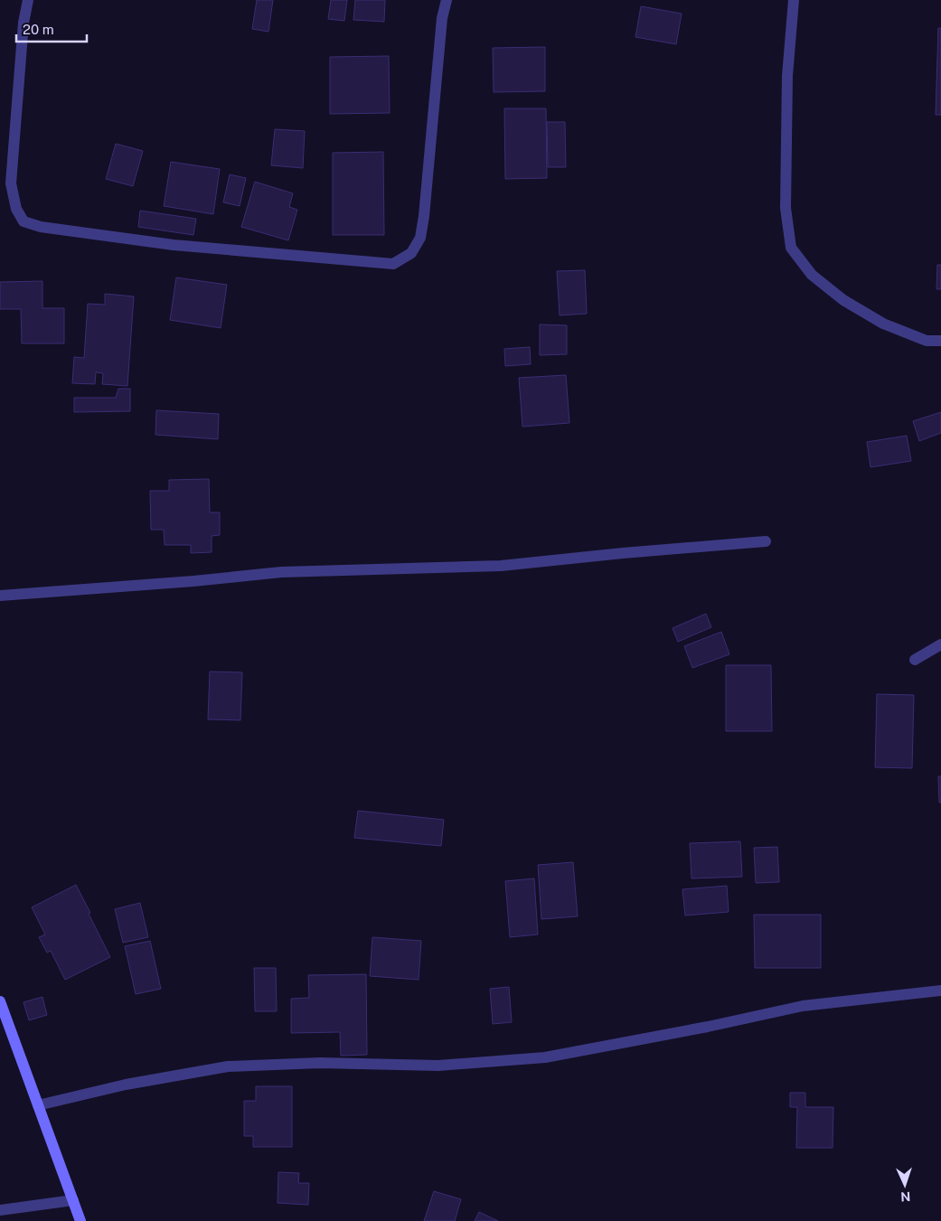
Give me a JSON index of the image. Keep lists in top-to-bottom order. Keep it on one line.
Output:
{"scale_bar":"20 m","north":"bottom"}
